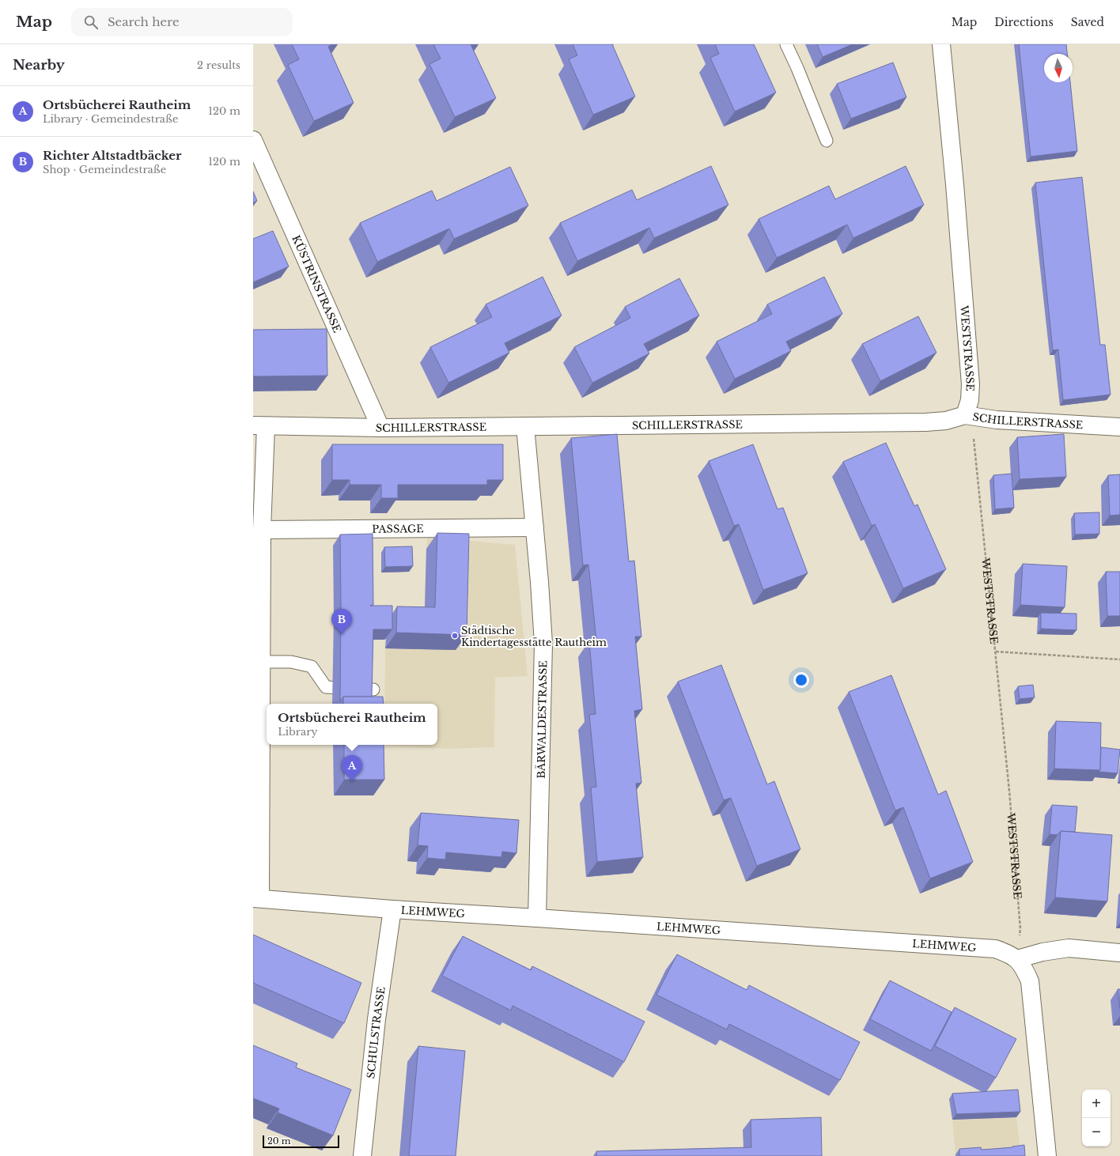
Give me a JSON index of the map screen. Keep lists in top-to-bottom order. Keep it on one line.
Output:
{"streets":{"street":["KÜSTRINSTRASSE","WESTSTRASSE","SCHILLERSTRASSE","PASSAGE","BÄRWALDESTRASSE","LEHMWEG","SCHULSTRASSE"]},"crossings":[["KÜSTRINSTRASSE","SCHILLERSTRASSE"],["WESTSTRASSE","SCHILLERSTRASSE"],["WESTSTRASSE","LEHMWEG"],["SCHILLERSTRASSE","BÄRWALDESTRASSE"],["PASSAGE","BÄRWALDESTRASSE"],["BÄRWALDESTRASSE","LEHMWEG"],["LEHMWEG","SCHULSTRASSE"]],"places":["Städtische Kindertagesstätte Rautheim"],"scale_bar":"20 m","north":"bottom","page":{"header":"Map","search":"Search here","nav":["Map","Directions","Saved"],"heading":["Nearby","2 results"],"list":[{"mark":"A","name":"Ortsbücherei Rautheim","note":"Library · Gemeindestraße","value":"120 m"},{"mark":"B","name":"Richter Altstadtbäcker","note":"Shop · Gemeindestraße","value":"120 m"}],"pins":["B","A"],"popup":["Ortsbücherei Rautheim","Library"],"map_buttons":["+","−"],"scale":"20 m"}}
